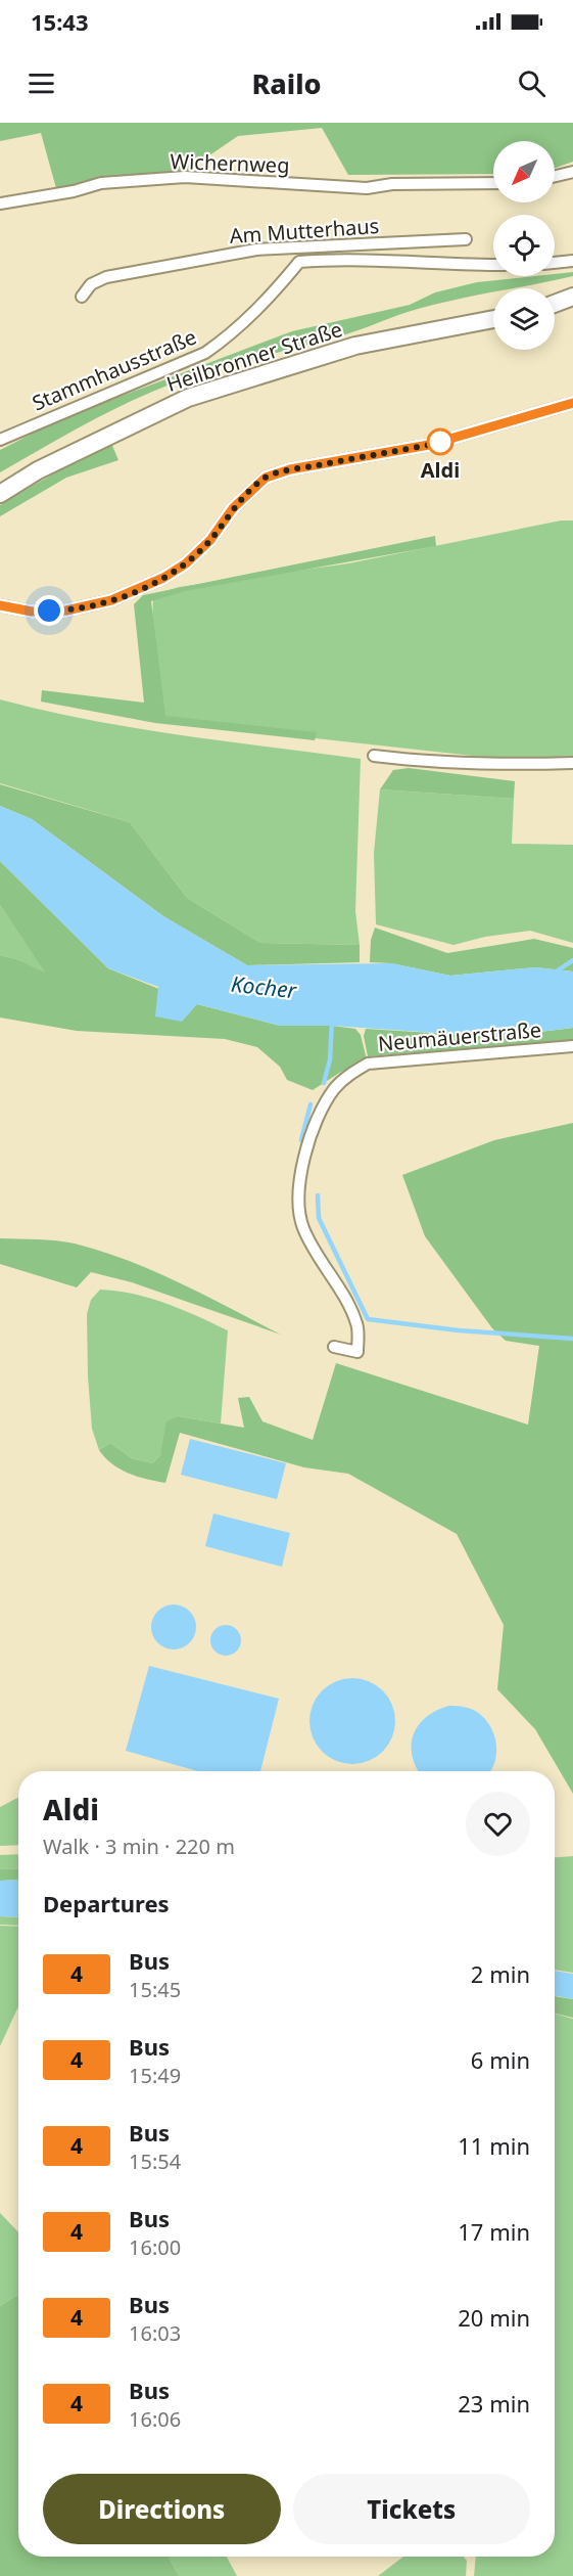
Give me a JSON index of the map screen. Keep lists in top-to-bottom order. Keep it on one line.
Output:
{"streets":{"main road":["Heilbronner Straße"],"street":["Wichernweg","Am Mutterhaus","Stammhausstraße","Neumäuerstraße"]},"water":["Kocher"],"places":["Aldi"],"lines":["bus line 4"],"north":"bottom left","page":{"status":"15:43","header":"Railo","heading":[["Aldi","Walk · 3 min · 220 m"],"Departures"],"list":[{"mark":"4","name":"Bus","note":"15:45","value":"2 min"},{"mark":"4","name":"Bus","note":"15:49","value":"6 min"},{"mark":"4","name":"Bus","note":"15:54","value":"11 min"},{"mark":"4","name":"Bus","note":"16:00","value":"17 min"},{"mark":"4","name":"Bus","note":"16:03","value":"20 min"},{"mark":"4","name":"Bus","note":"16:06","value":"23 min"}],"buttons":["Directions","Tickets"]}}
